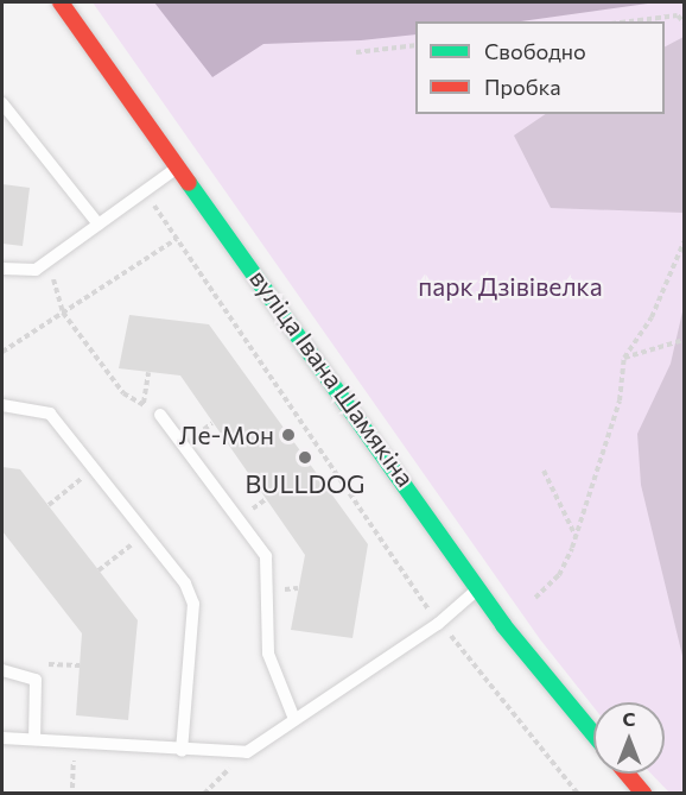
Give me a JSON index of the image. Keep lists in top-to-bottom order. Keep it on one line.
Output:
{"streets":{"street":["вуліца Івана Шамякіна"]},"parks":["парк Дзівівелка"],"places":["Ле-Мон","BULLDOG"],"legend":["Свободно","Пробка"],"north":"top"}
